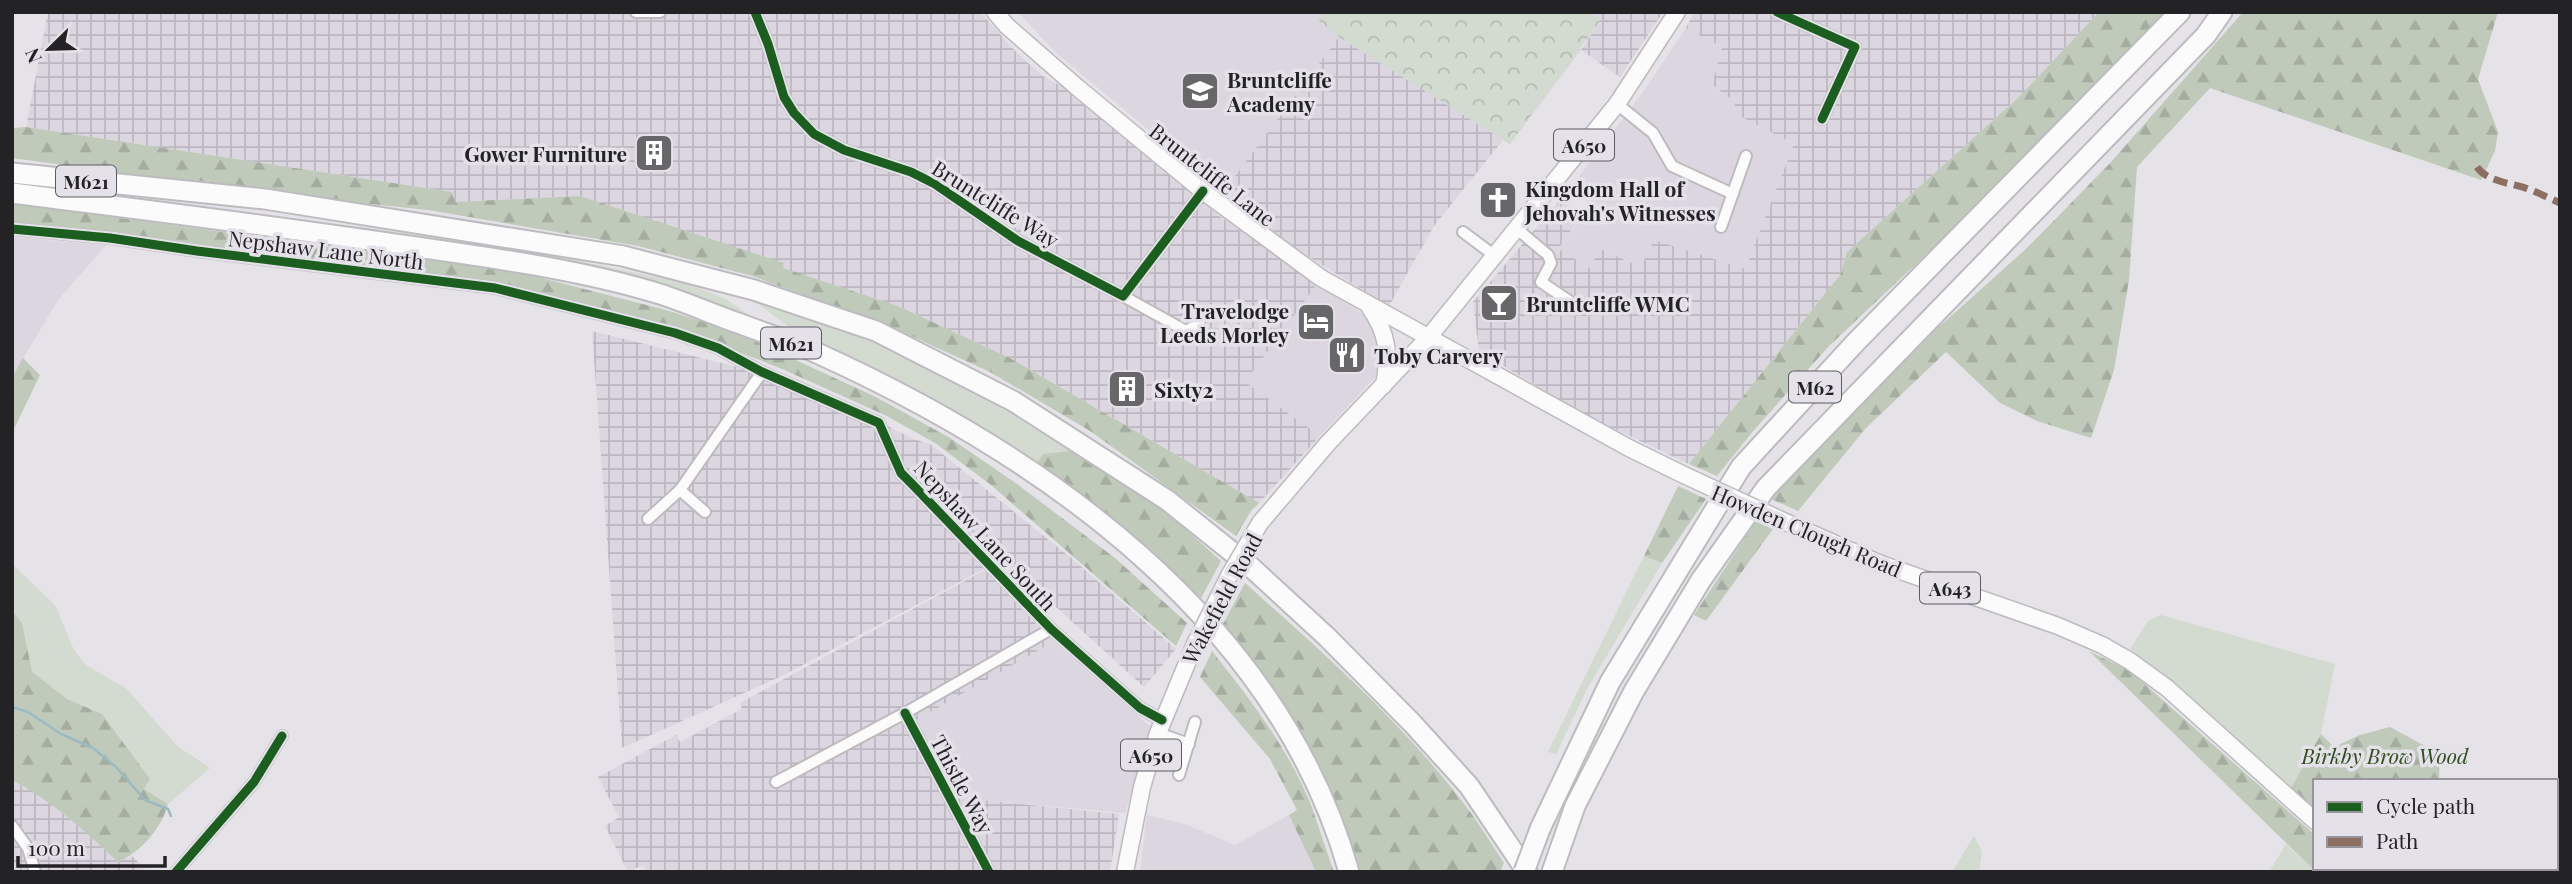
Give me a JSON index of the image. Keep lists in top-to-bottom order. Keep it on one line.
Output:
{"streets":{"highway":["M621","M62"],"main road":["A650","Bruntcliffe Lane","Howden Clough Road","A643","Wakefield Road"],"street":["Bruntcliffe Way","Nepshaw Lane North","Nepshaw Lane South","Thistle Way"]},"crossings":[["A650","Bruntcliffe Lane"],["A650","Howden Clough Road"],["A650","Wakefield Road"],["Bruntcliffe Lane","Howden Clough Road"],["Bruntcliffe Lane","Wakefield Road"],["M621","M62"],["Nepshaw Lane North","Nepshaw Lane South"],["Howden Clough Road","Wakefield Road"],["Nepshaw Lane South","Wakefield Road"]],"parks":["Birkby Brow Wood"],"places":{"school or university":["Bruntcliffe Academy"],"building":["Gower Furniture","Sixty2"],"church":["Kingdom Hall of Jehovah's Witnesses"],"bar":["Bruntcliffe WMC"],"hotel":["Travelodge Leeds Morley"],"restaurant":["Toby Carvery"]},"legend":["Cycle path","Path"],"scale_bar":"100 m","north":"bottom left"}
